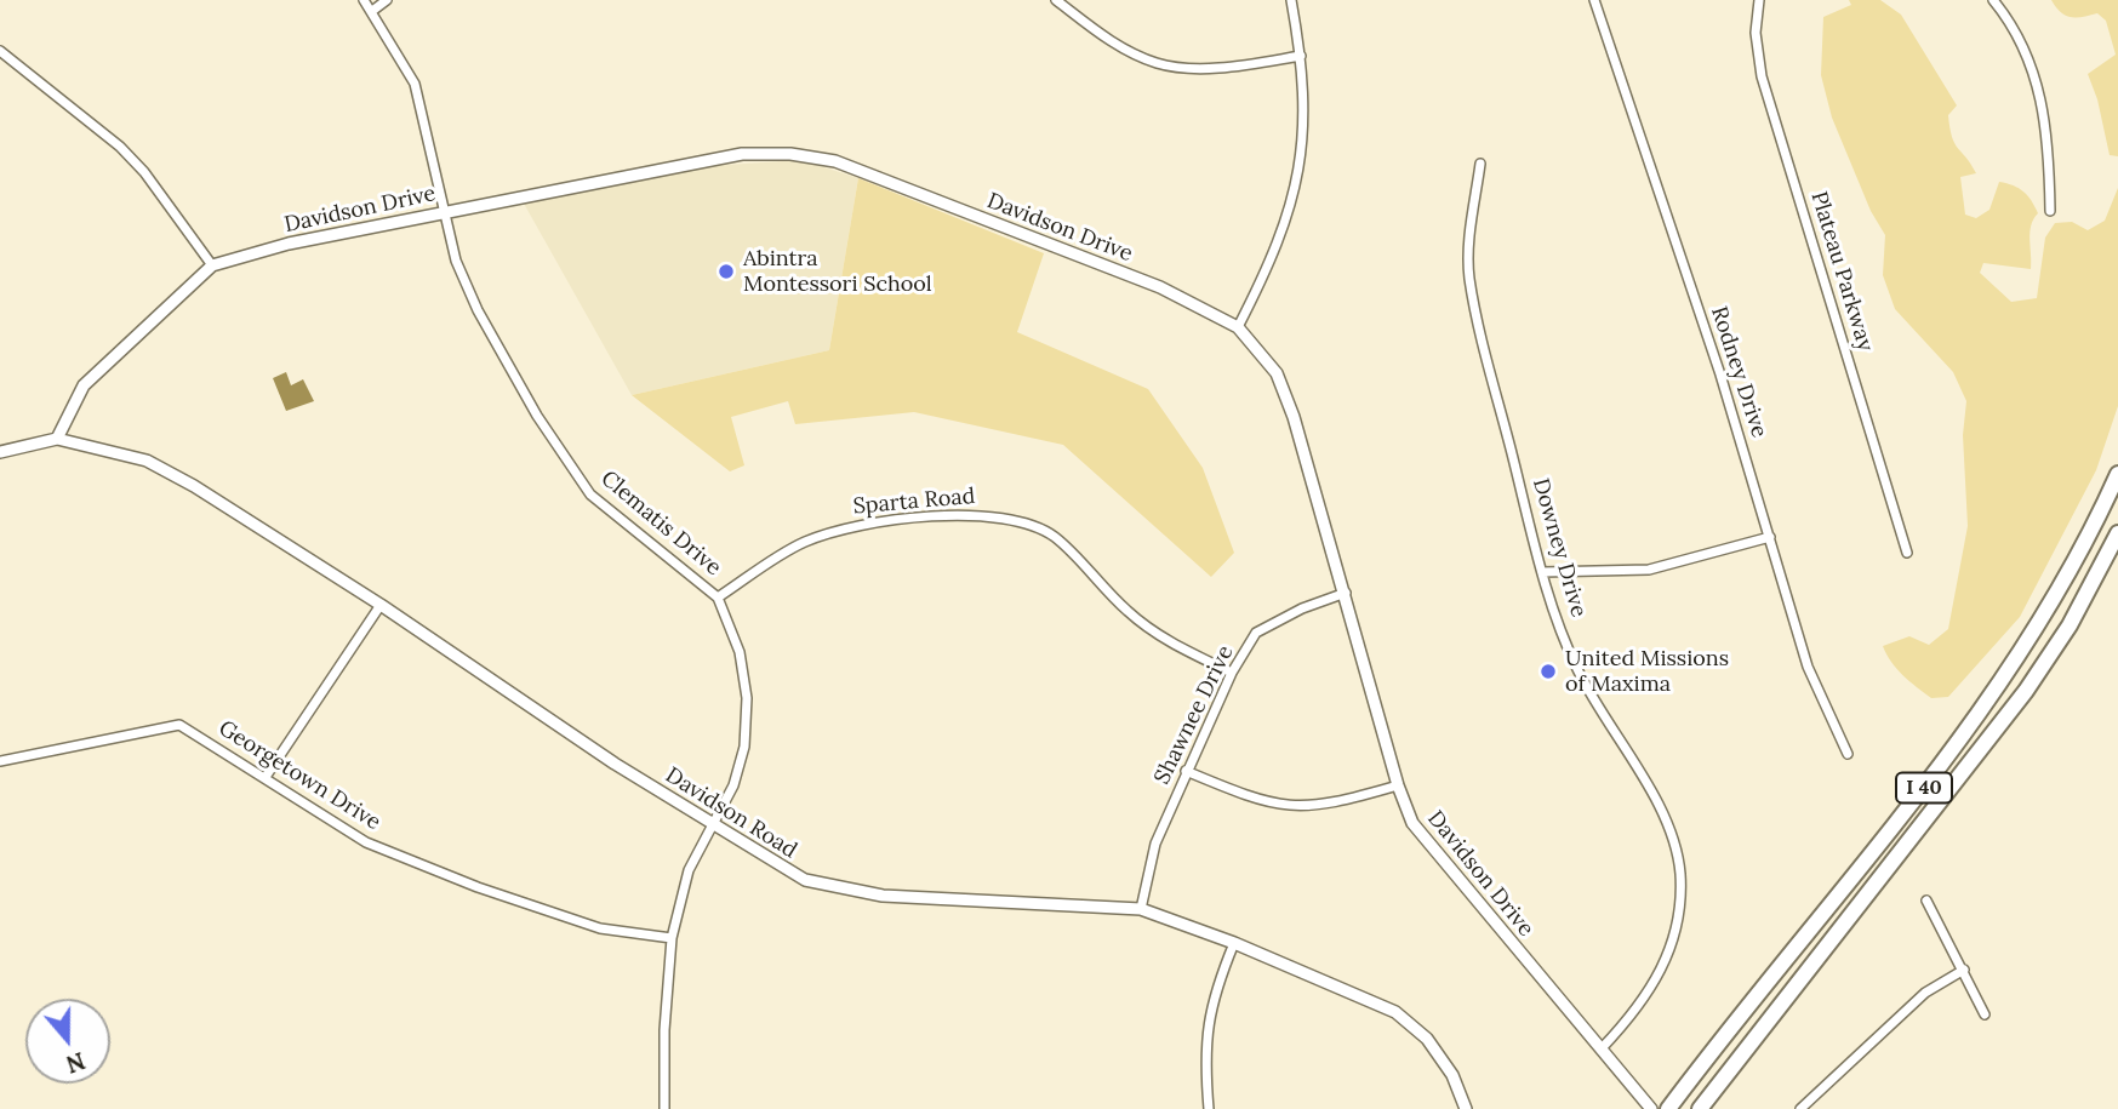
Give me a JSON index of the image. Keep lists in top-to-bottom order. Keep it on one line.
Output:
{"streets":{"highway":["I 40"],"street":["Davidson Drive","Plateau Parkway","Rodney Drive","Sparta Road","Clematis Drive","Downey Drive","Shawnee Drive","Georgetown Drive","Davidson Road"]},"crossings":[["Davidson Drive","Clematis Drive"],["Davidson Drive","Downey Drive"],["Davidson Drive","Shawnee Drive"],["Davidson Drive","Davidson Road"],["Sparta Road","Clematis Drive"],["Sparta Road","Shawnee Drive"],["Clematis Drive","Georgetown Drive"],["Clematis Drive","Davidson Road"],["Shawnee Drive","Davidson Road"]],"places":["Abintra Montessori School","United Missions of Maxima"],"north":"bottom"}
